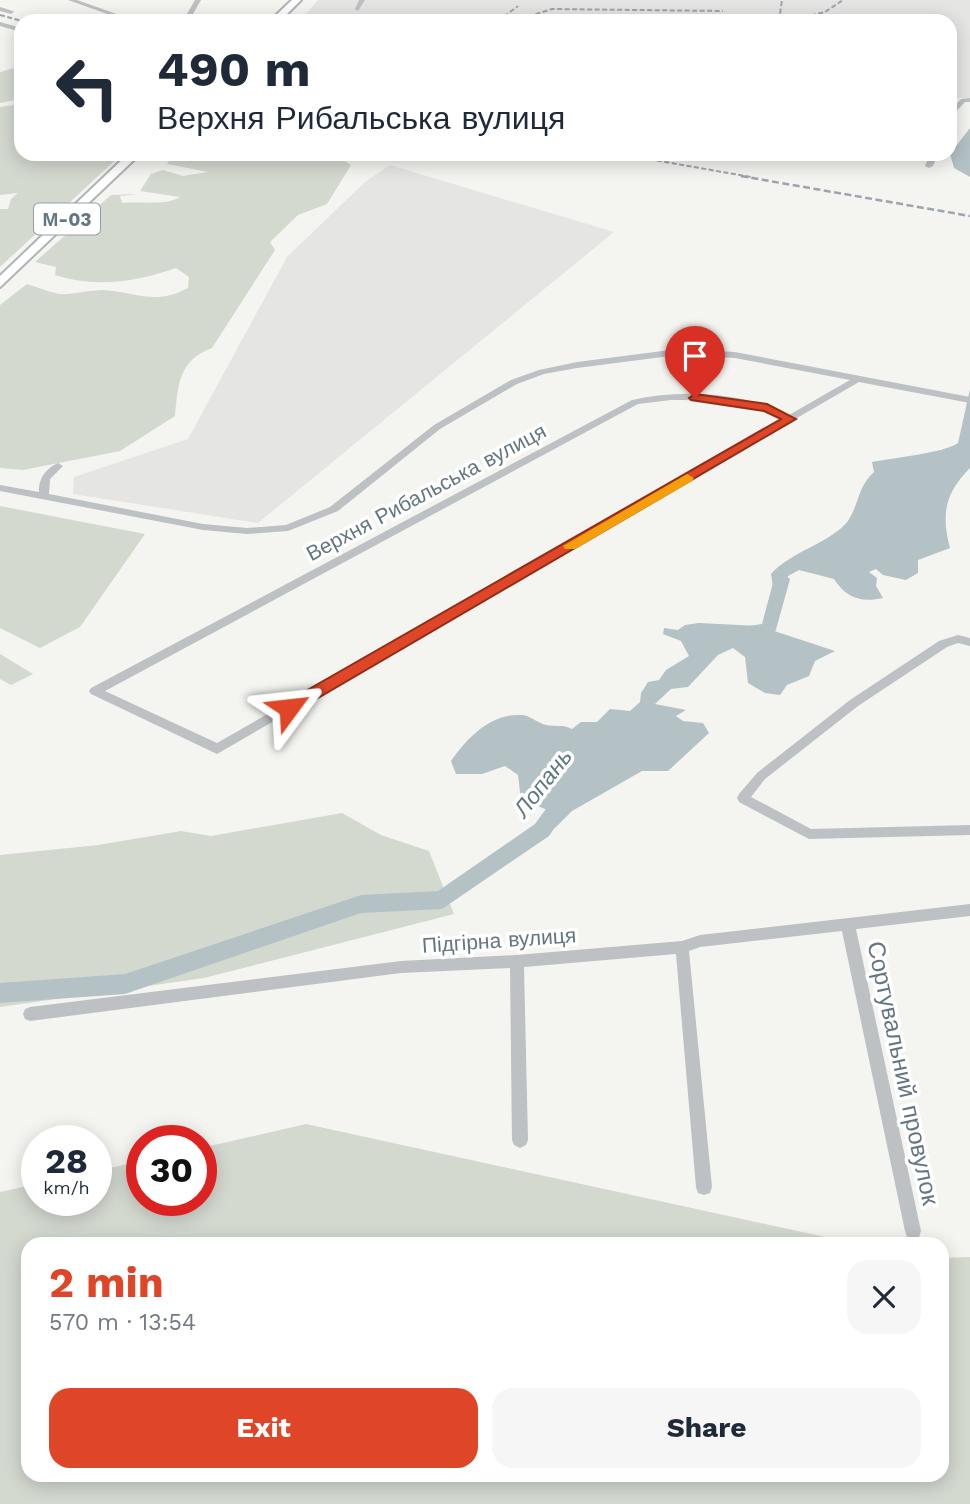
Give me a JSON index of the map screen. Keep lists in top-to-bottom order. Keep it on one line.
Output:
{"streets":{"highway":["М-03"],"street":["Верхня Рибальська вулиця","Підгірна вулиця","Сортувальний провулок"]},"crossings":[["Підгірна вулиця","Сортувальний провулок"]],"water":["Лопань"],"page":{"turn":["490 m","Верхня Рибальська вулиця"],"speed":"28 km/h","limit":"30","heading":["2 min","570 m · 13:54"],"buttons":["Exit","Share"]}}
